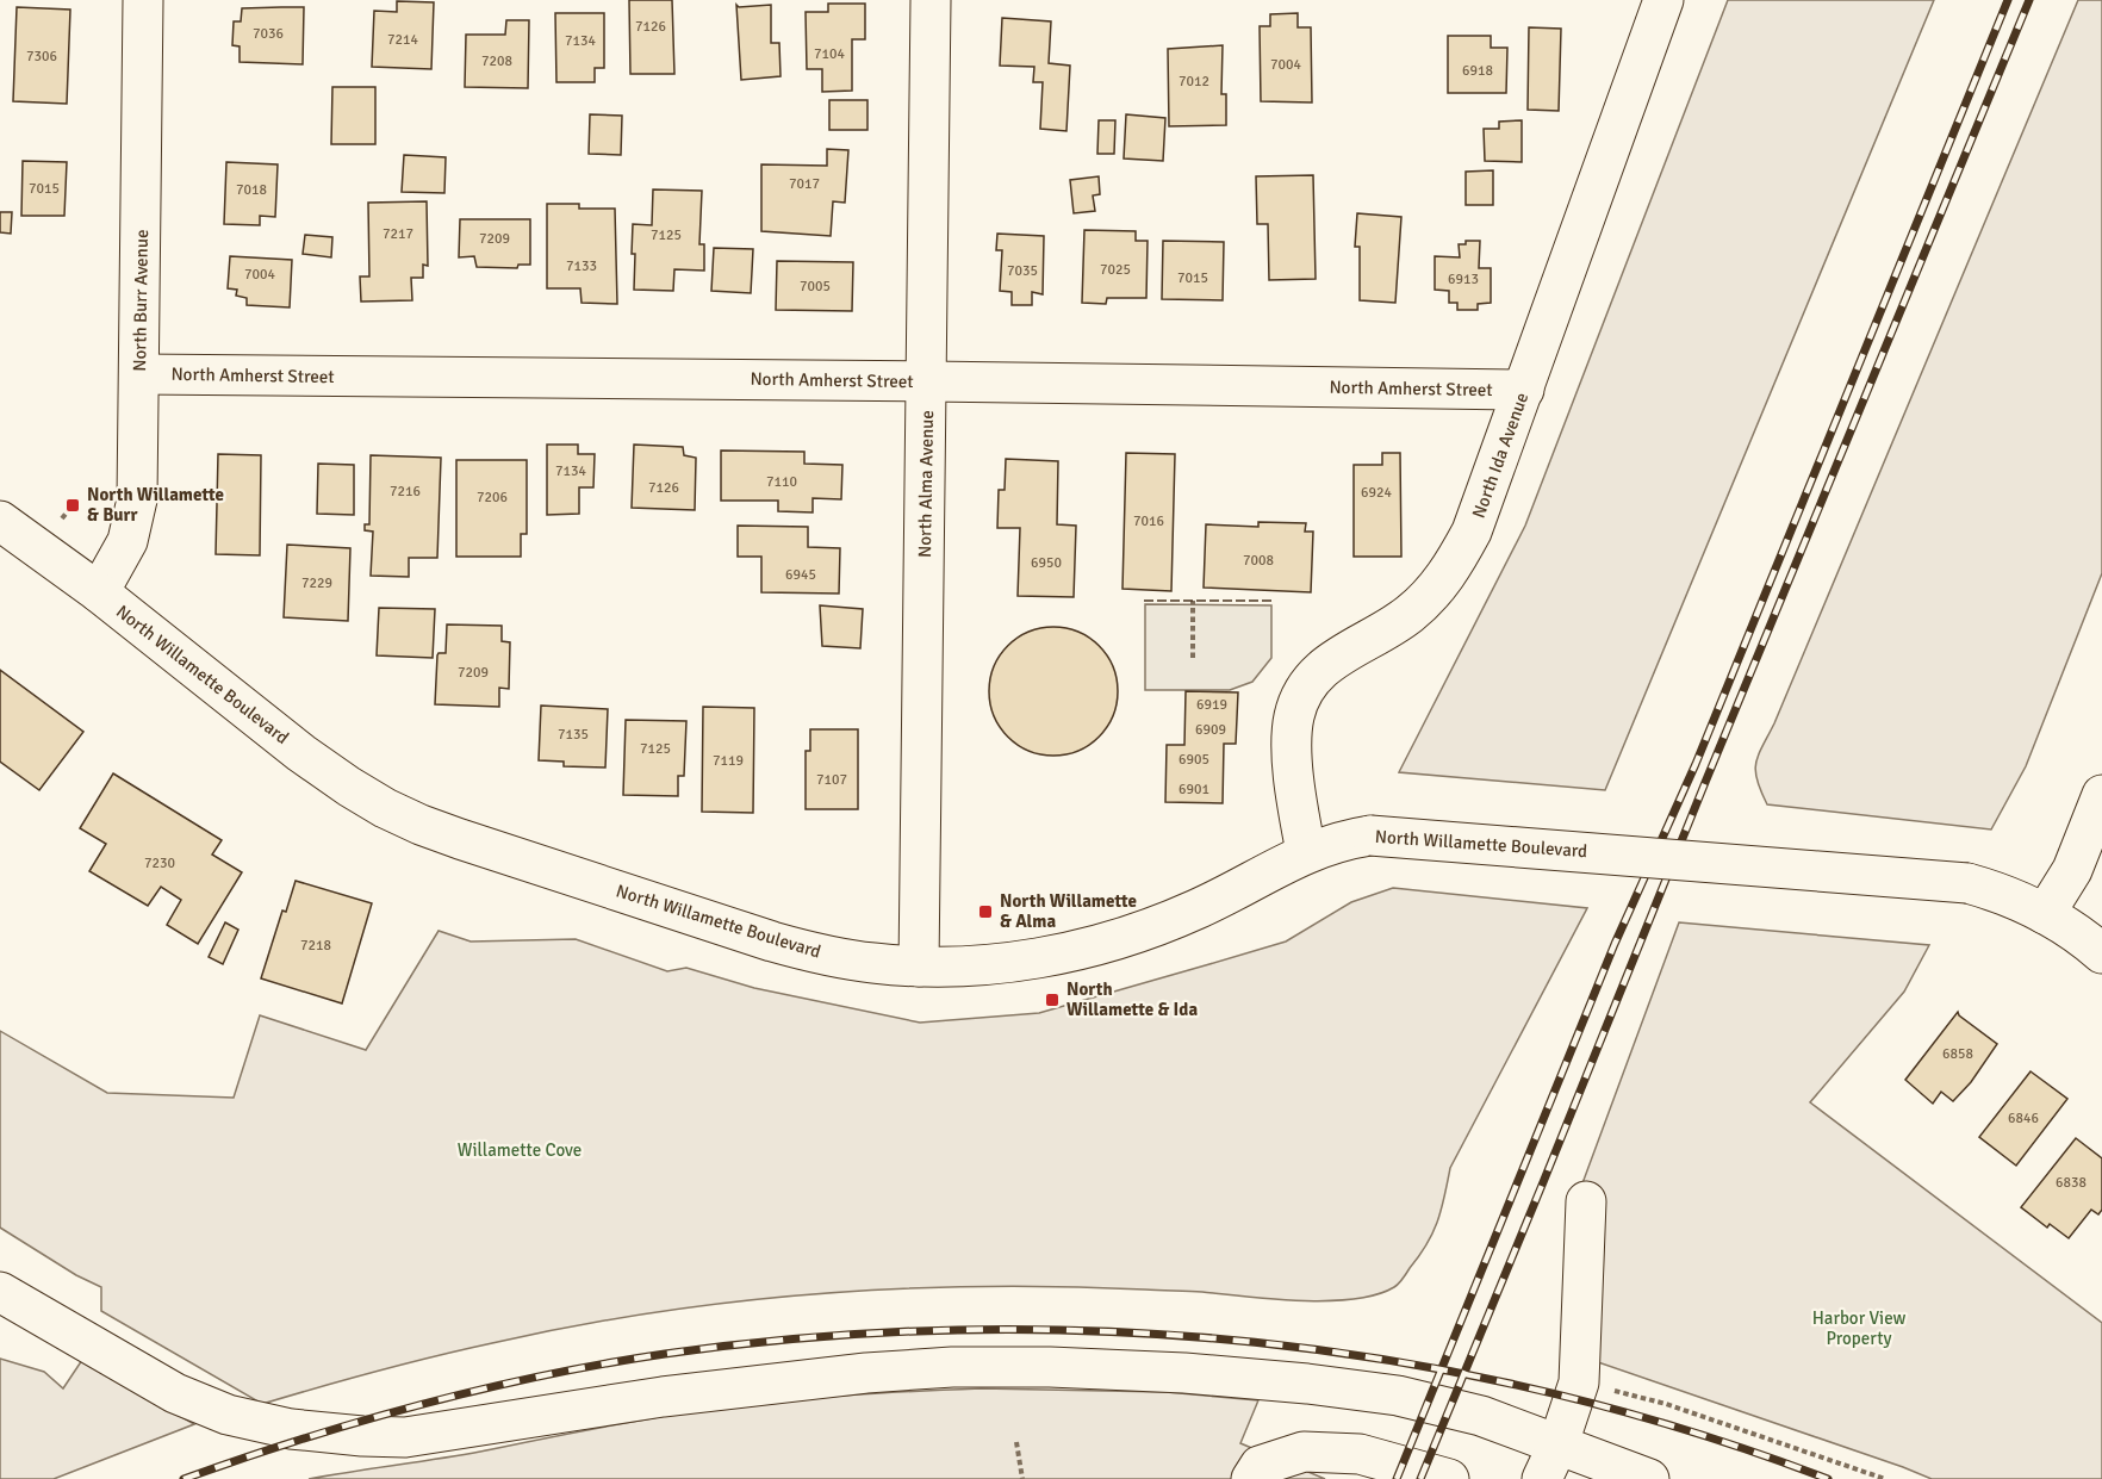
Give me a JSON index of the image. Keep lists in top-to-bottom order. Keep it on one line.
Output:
{"streets":{"street":["North Burr Avenue","North Amherst Street","North Ida Avenue","North Alma Avenue","North Willamette Boulevard"]},"crossings":[["North Burr Avenue","North Amherst Street"],["North Burr Avenue","North Willamette Boulevard"],["North Amherst Street","North Ida Avenue"],["North Amherst Street","North Alma Avenue"],["North Ida Avenue","North Willamette Boulevard"],["North Alma Avenue","North Willamette Boulevard"]],"parks":["Willamette Cove","Harbor View Property"],"places":{"transit":["North Willamette & Burr","North Willamette & Alma","North Willamette & Ida"]},"house_numbers":["7126","7036","7214","7134","7104","7306","7208","7004","6918","7012","7017","7015","7018","7217","7125","7209","7133","7025","7035","7004","7015","6913","7005","7134","7110","7126","7216","6924","7206","7016","7008","6950","6945","7229","7209","6919","6909","7135","7125","6905","7119","7107","6901","7230","7218","6858","6846","6838"]}
